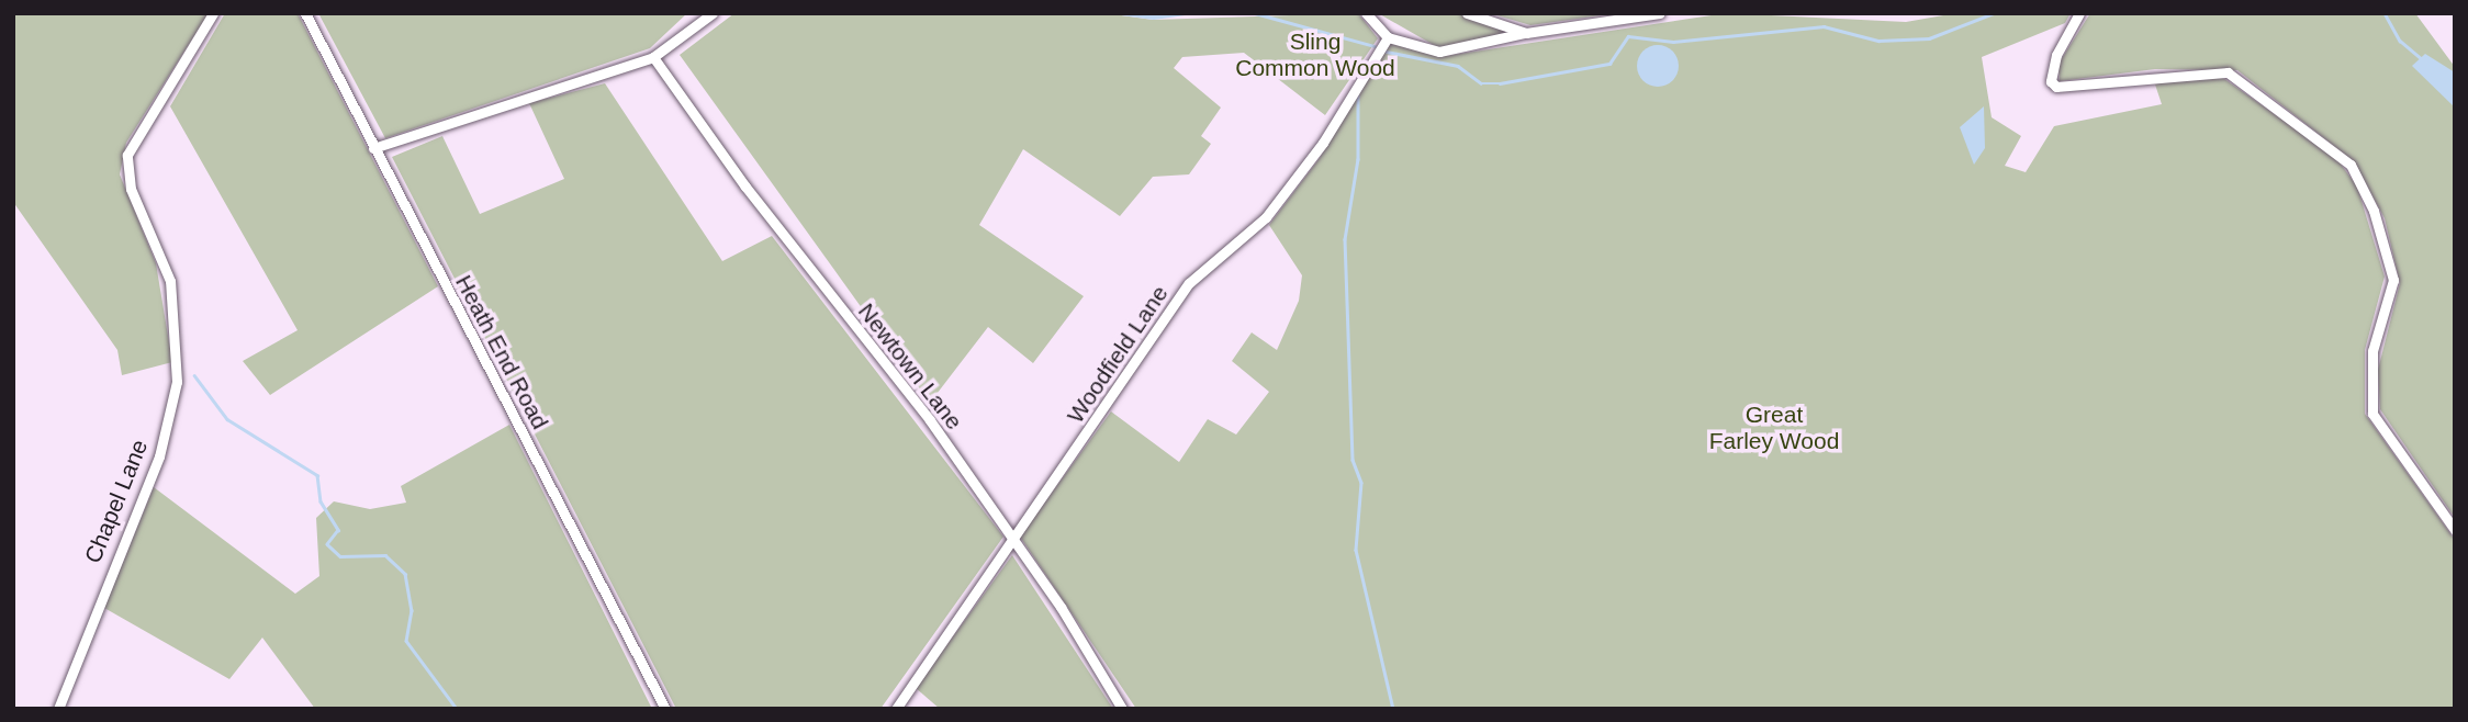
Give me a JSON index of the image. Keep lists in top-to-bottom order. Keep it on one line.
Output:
{"streets":{"street":["Heath End Road","Woodfield Lane","Newtown Lane","Chapel Lane"]},"crossings":[["Woodfield Lane","Newtown Lane"]],"parks":["Sling Common Wood","Great Farley Wood"]}
